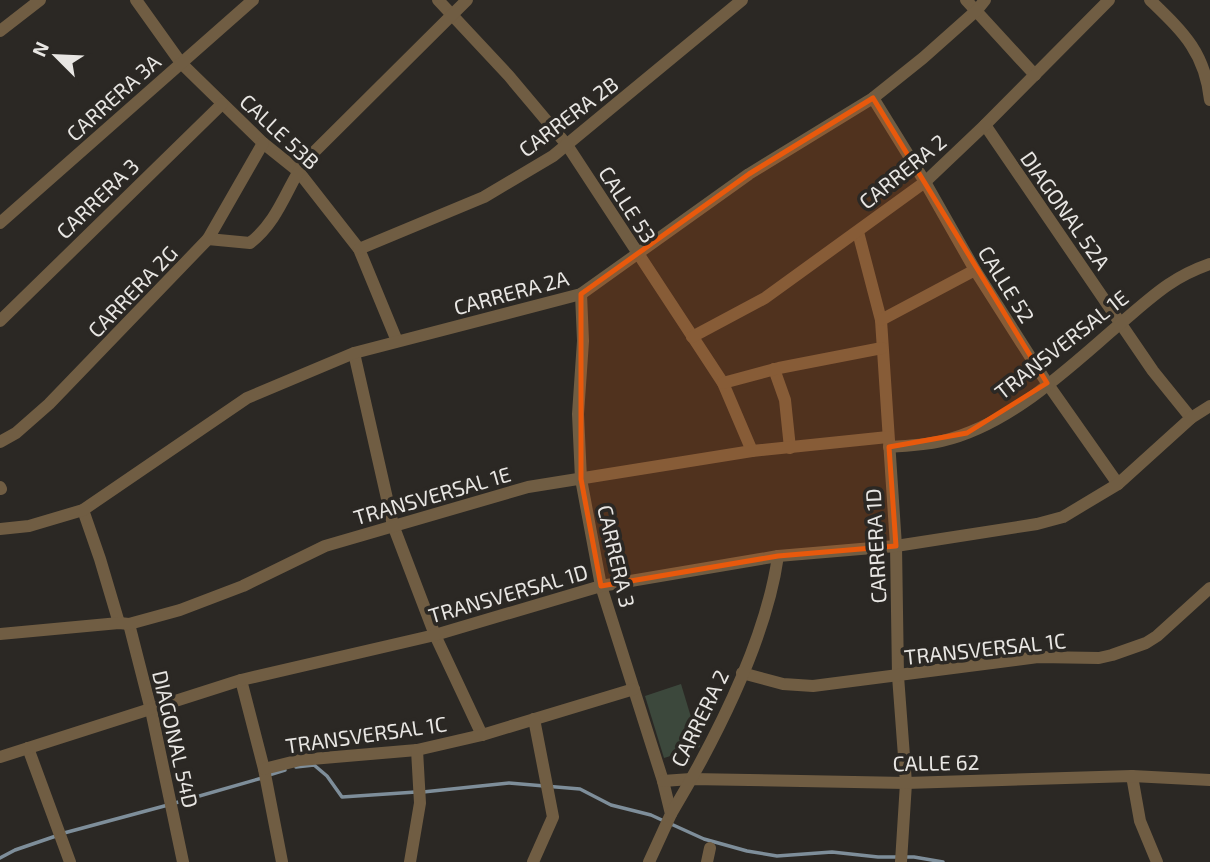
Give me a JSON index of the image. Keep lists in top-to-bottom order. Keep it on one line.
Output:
{"streets":{"street":["CARRERA 3A","CARRERA 2B","CALLE 53B","CARRERA 2","CARRERA 3","CALLE 53","DIAGONAL 52A","CALLE 52","CARRERA 2G","CARRERA 2A","TRANSVERSAL 1E","CARRERA 1D","TRANSVERSAL 1D","TRANSVERSAL 1C","DIAGONAL 54D","CALLE 62"]},"crossings":[["CARRERA 3A","CALLE 53B"],["CARRERA 2B","CALLE 53B"],["CARRERA 2B","CALLE 53"],["CALLE 53B","CARRERA 3"],["CALLE 53B","CARRERA 2G"],["CALLE 53B","CARRERA 2A"],["CARRERA 2","CARRERA 3"],["CARRERA 2","CALLE 53"],["CARRERA 2","DIAGONAL 52A"],["CARRERA 2","CALLE 52"],["CARRERA 2","CARRERA 1D"],["CARRERA 2","TRANSVERSAL 1D"],["CARRERA 2","TRANSVERSAL 1C"],["CARRERA 2","CALLE 62"],["CARRERA 3","CARRERA 2A"],["CARRERA 3","TRANSVERSAL 1E"],["CARRERA 3","TRANSVERSAL 1D"],["CARRERA 3","TRANSVERSAL 1C"],["CARRERA 3","CALLE 62"],["CALLE 53","CARRERA 2A"],["CALLE 53","TRANSVERSAL 1E"],["DIAGONAL 52A","TRANSVERSAL 1E"],["DIAGONAL 52A","TRANSVERSAL 1D"],["CALLE 52","CARRERA 2A"],["CALLE 52","TRANSVERSAL 1E"],["CALLE 52","TRANSVERSAL 1D"],["CARRERA 2A","DIAGONAL 54D"],["TRANSVERSAL 1E","CARRERA 1D"],["TRANSVERSAL 1E","DIAGONAL 54D"],["CARRERA 1D","TRANSVERSAL 1D"],["CARRERA 1D","TRANSVERSAL 1C"],["CARRERA 1D","CALLE 62"],["TRANSVERSAL 1D","DIAGONAL 54D"]],"north":"top left"}
